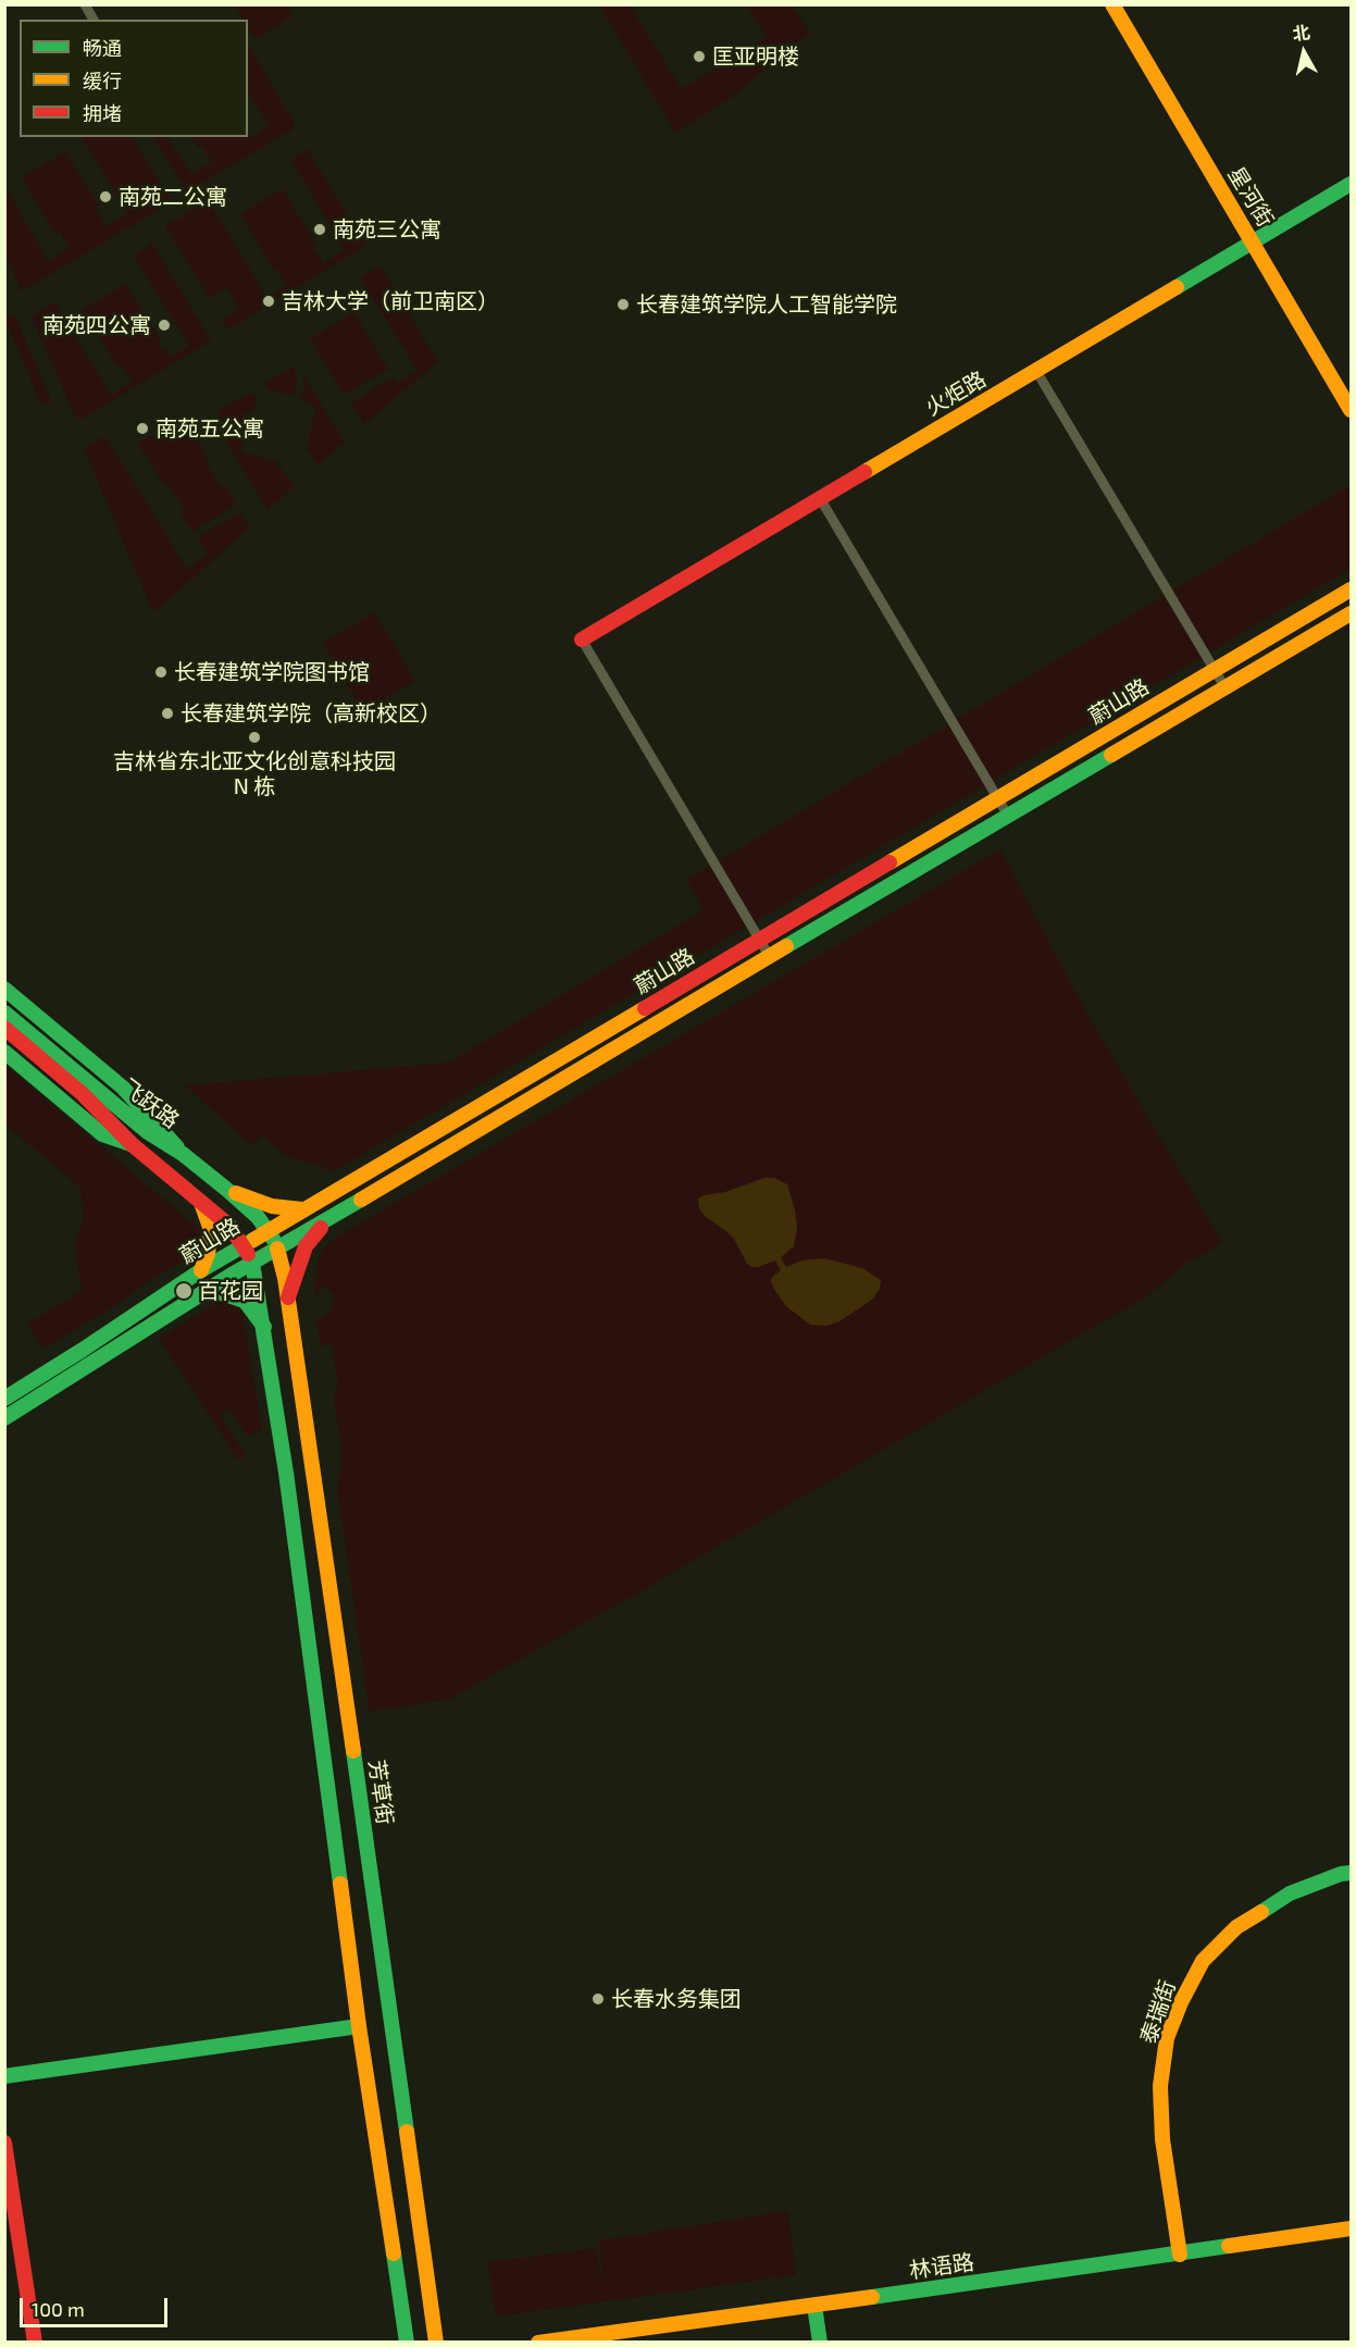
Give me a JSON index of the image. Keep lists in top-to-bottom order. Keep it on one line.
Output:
{"streets":{"main road":["星河街","火炬路","蔚山路","飞跃路","芳草街","泰瑞街","林语路"]},"crossings":[["星河街","火炬路"],["蔚山路","飞跃路"],["蔚山路","芳草街"],["飞跃路","芳草街"],["泰瑞街","林语路"]],"places":["匡亚明楼","南苑二公寓","南苑三公寓","吉林大学（前卫南区）","长春建筑学院人工智能学院","南苑四公寓","南苑五公寓","长春建筑学院图书馆","长春建筑学院（高新校区）","吉林省东北亚文化创意科技园 N 栋","百花园","长春水务集团"],"legend":["畅通","缓行","拥堵"],"scale_bar":"100 m","north":"top"}
